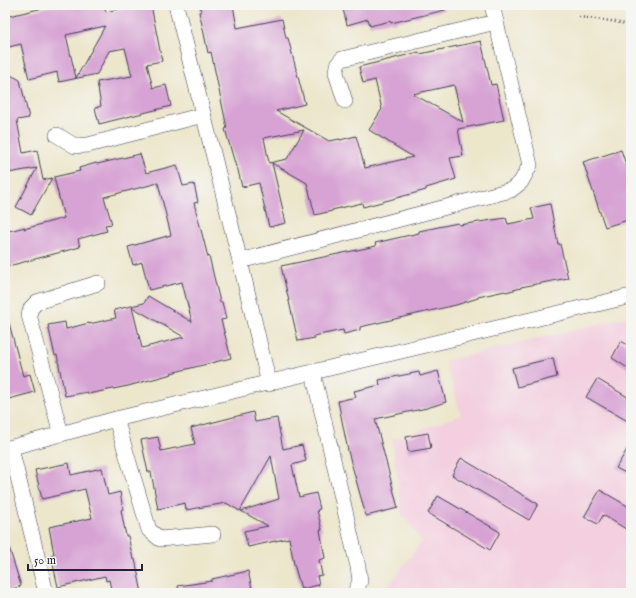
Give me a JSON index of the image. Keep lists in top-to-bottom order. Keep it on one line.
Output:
{"scale_bar":"50 m"}
